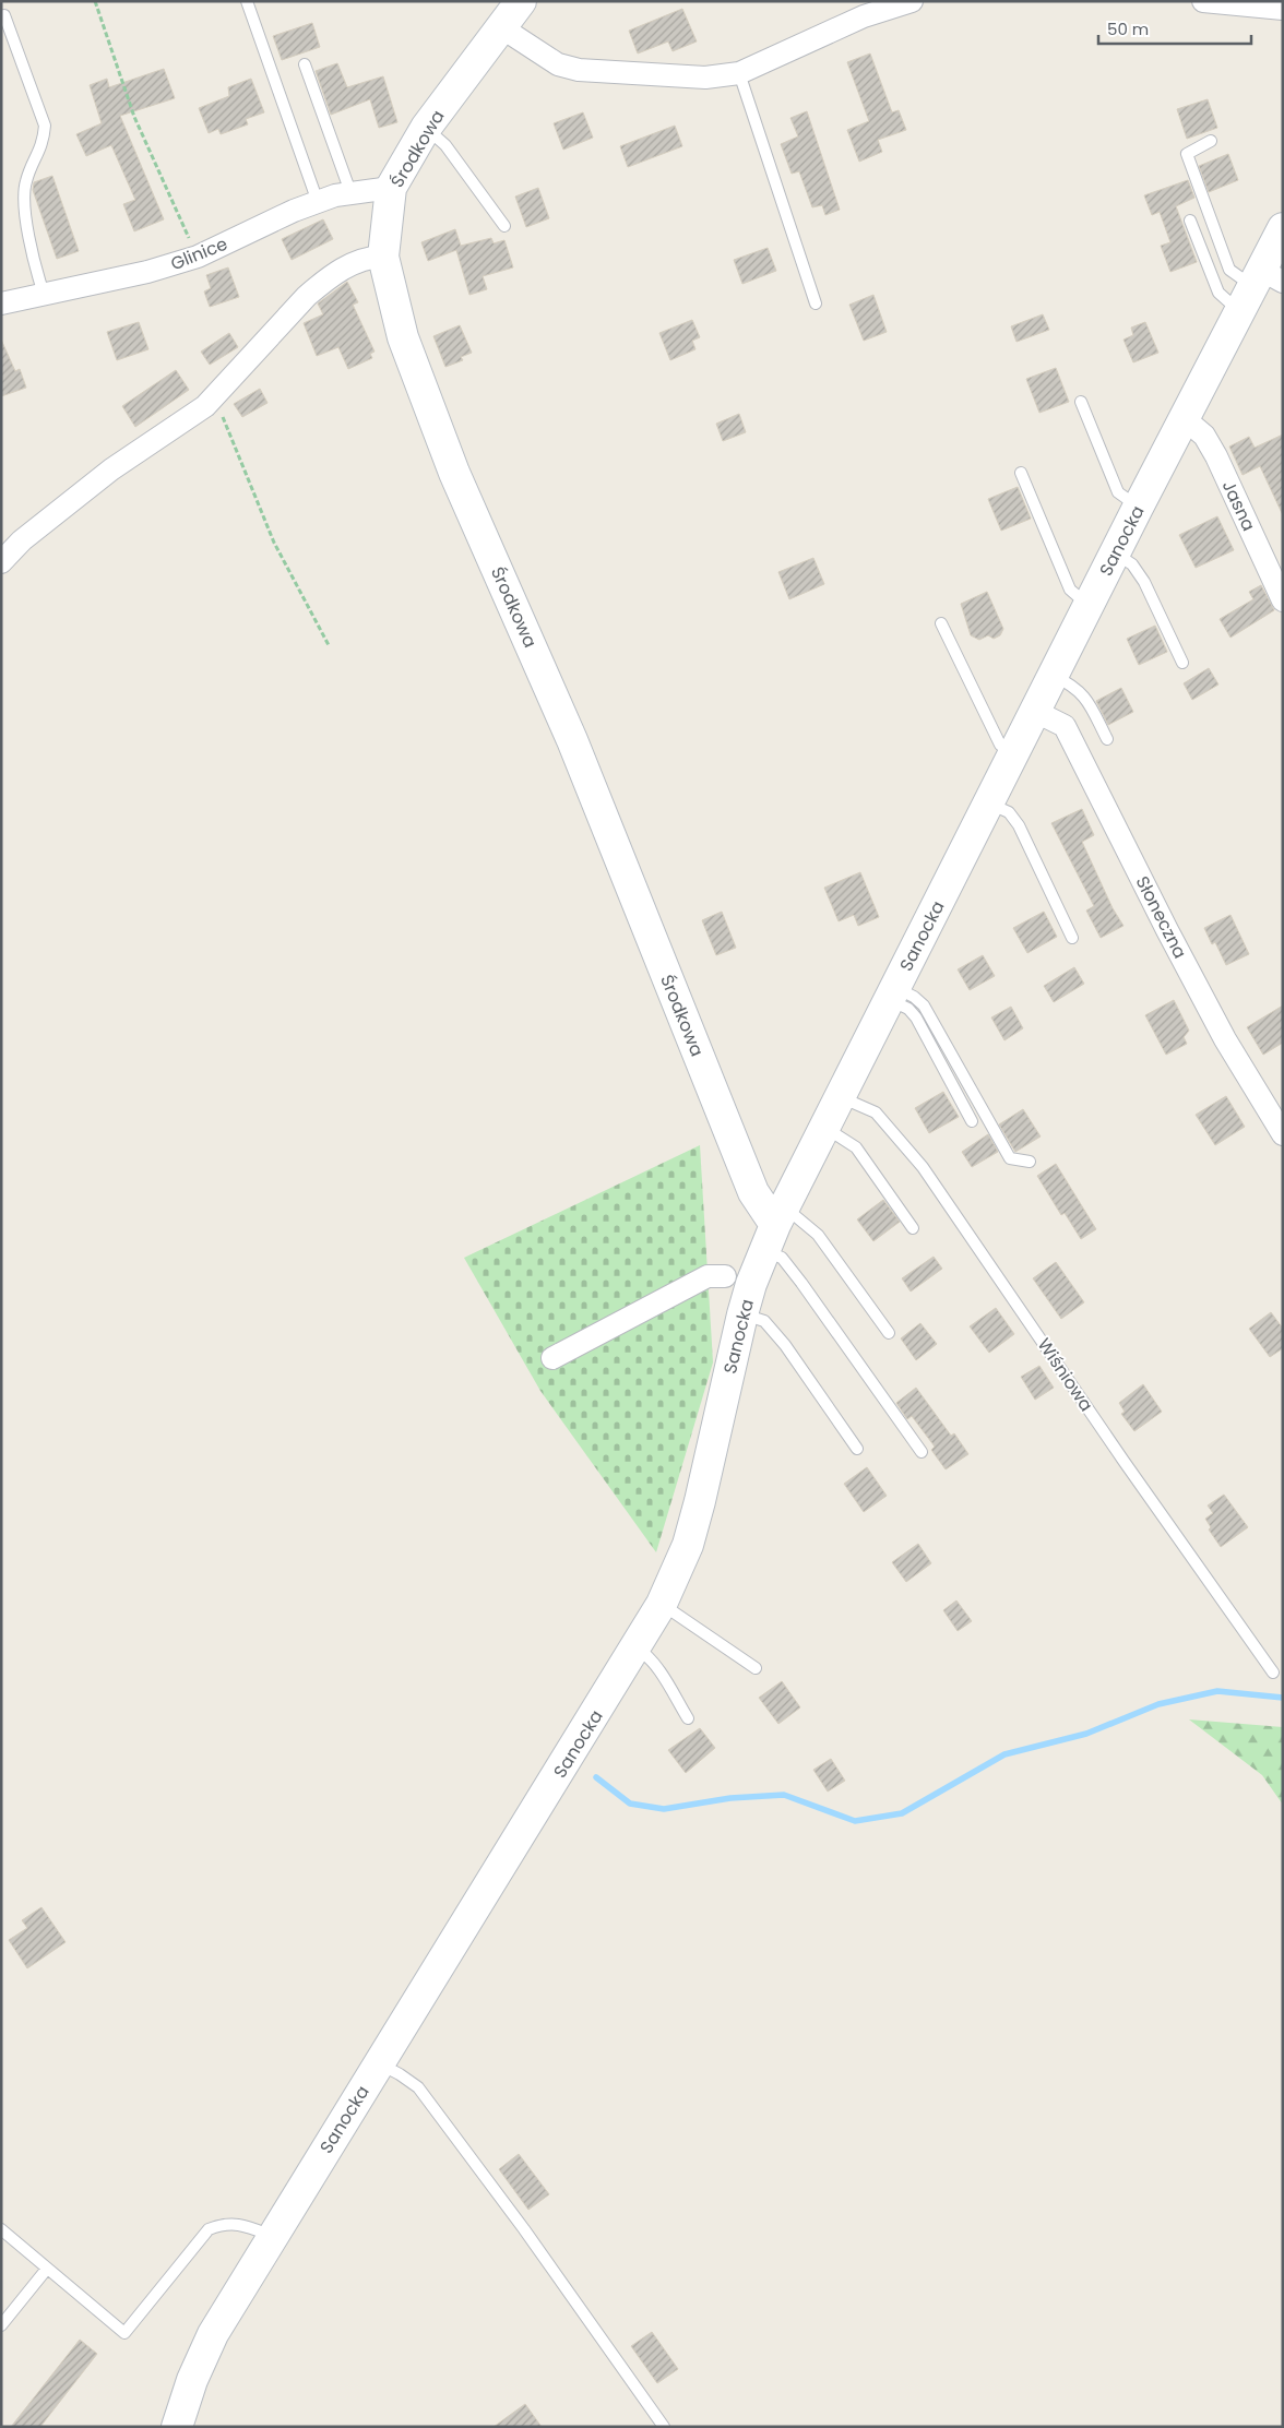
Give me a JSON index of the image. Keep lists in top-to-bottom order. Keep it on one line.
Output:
{"streets":{"street":["Środkowa","Glinice","Jasna","Sanocka","Słoneczna"],"lane":["Wiśniowa"]},"crossings":[["Środkowa","Glinice"],["Środkowa","Sanocka"],["Jasna","Sanocka"],["Sanocka","Słoneczna"],["Sanocka","Wiśniowa"]],"scale_bar":"50 m"}
